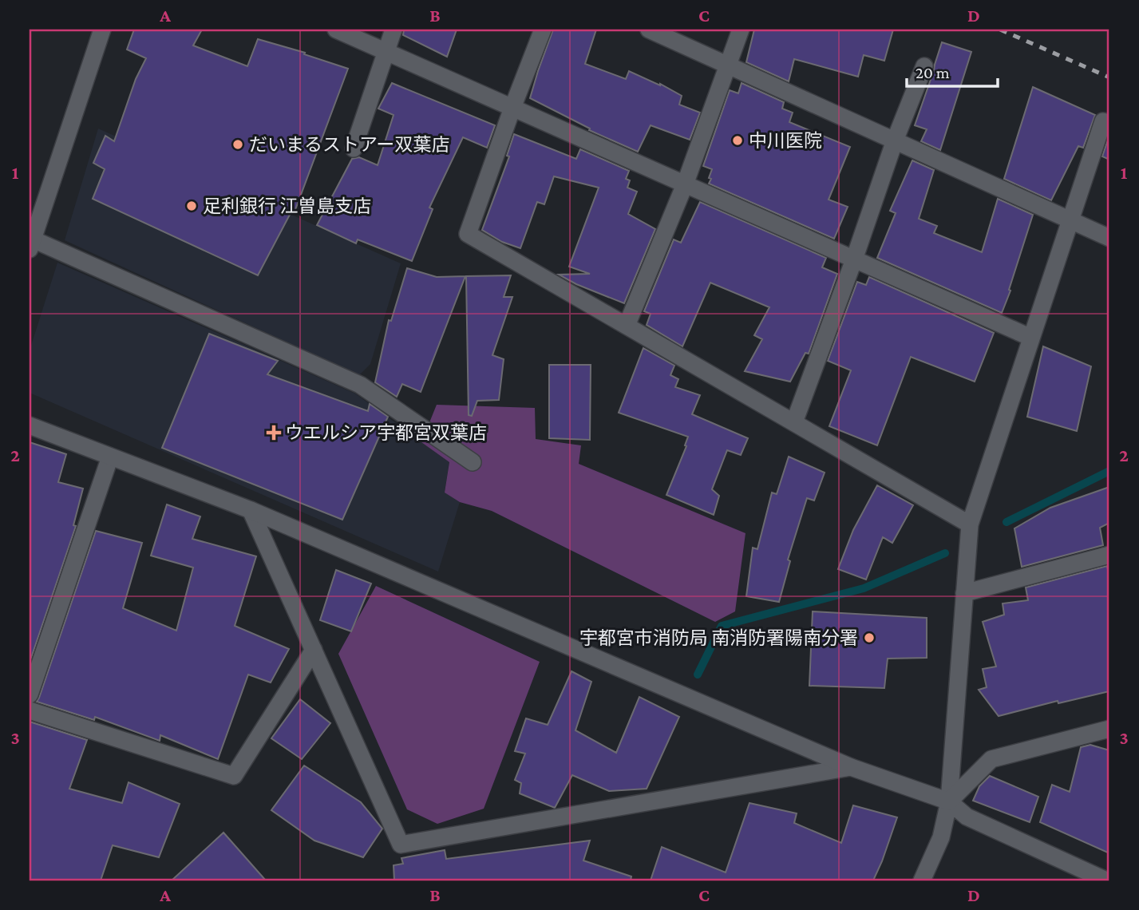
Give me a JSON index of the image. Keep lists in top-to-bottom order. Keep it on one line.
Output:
{"places":{"other":["中川医院","だいまるストアー双葉店","足利銀行 江曽島支店","宇都宮市消防局 南消防署陽南分署"],"health":["ウエルシア宇都宮双葉店"]},"scale_bar":"20 m","grid":{"columns":["A","B","C","D"],"rows":["1","2","3"]}}
